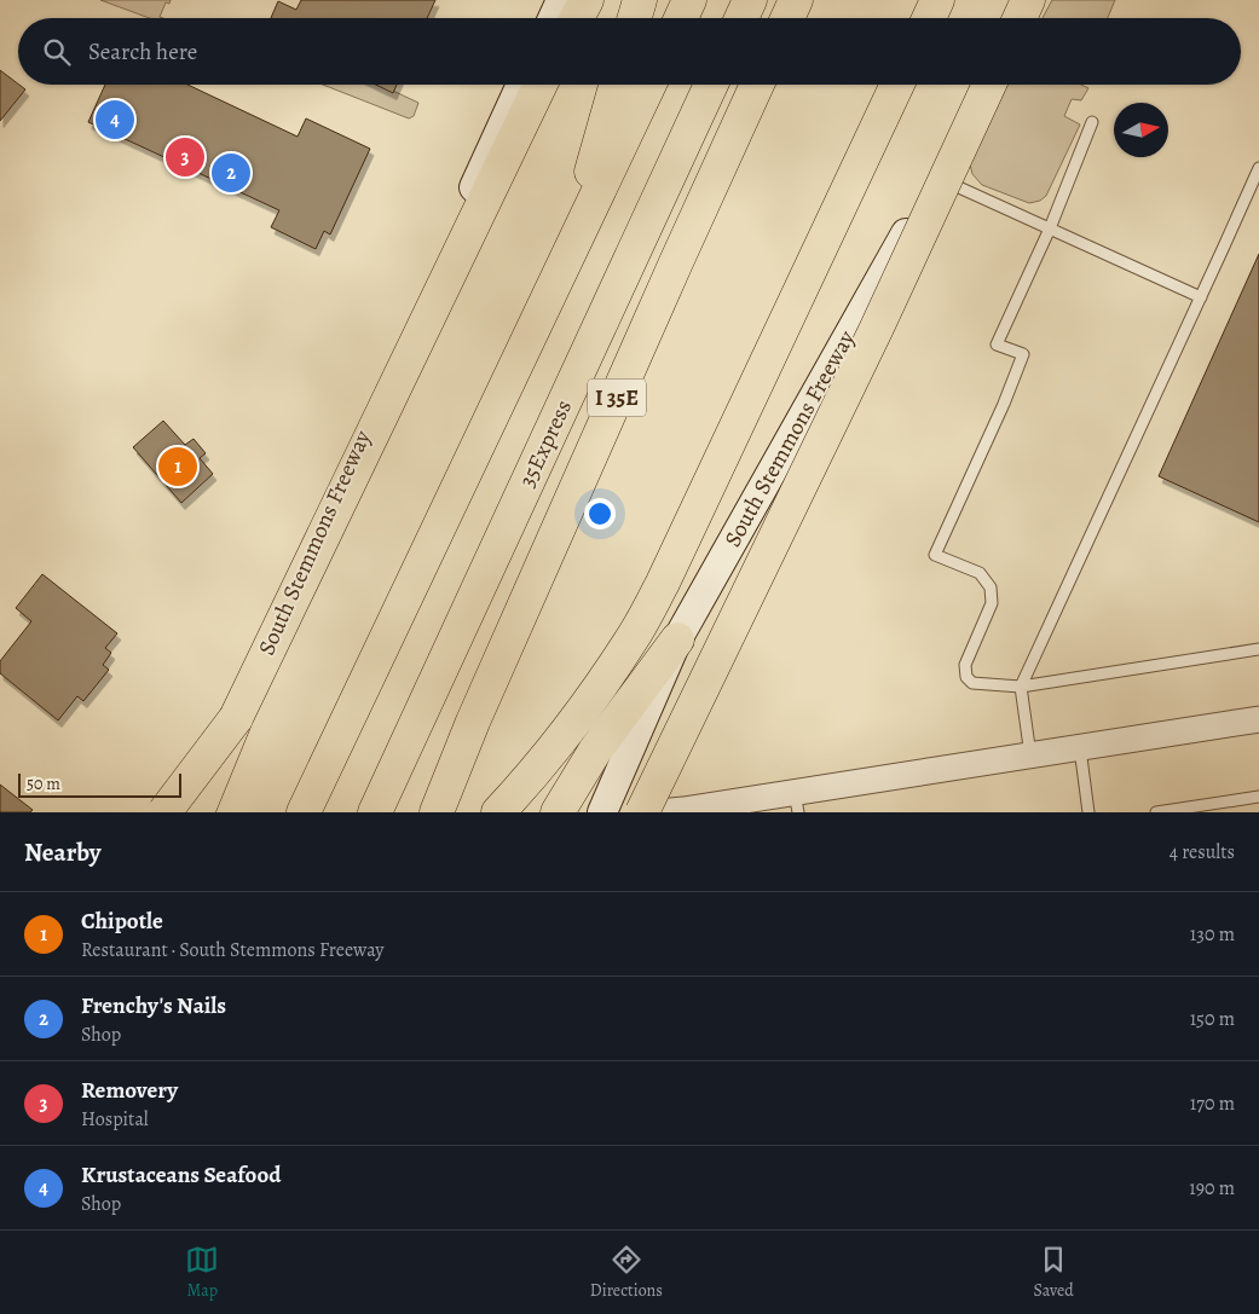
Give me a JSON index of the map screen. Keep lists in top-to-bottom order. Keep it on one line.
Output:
{"streets":{"highway":["I 35E","35Express"],"main road":["South Stemmons Freeway"]},"scale_bar":"50 m","north":"right","page":{"search":"Search here","pins":["4","3","2","1"],"scale":"50 m","heading":["Nearby","4 results"],"list":[{"mark":"1","name":"Chipotle","note":"Restaurant · South Stemmons Freeway","value":"130 m"},{"mark":"2","name":"Frenchy's Nails","note":"Shop","value":"150 m"},{"mark":"3","name":"Removery","note":"Hospital","value":"170 m"},{"mark":"4","name":"Krustaceans Seafood","note":"Shop","value":"190 m"}],"nav":["Map","Directions","Saved"]}}
